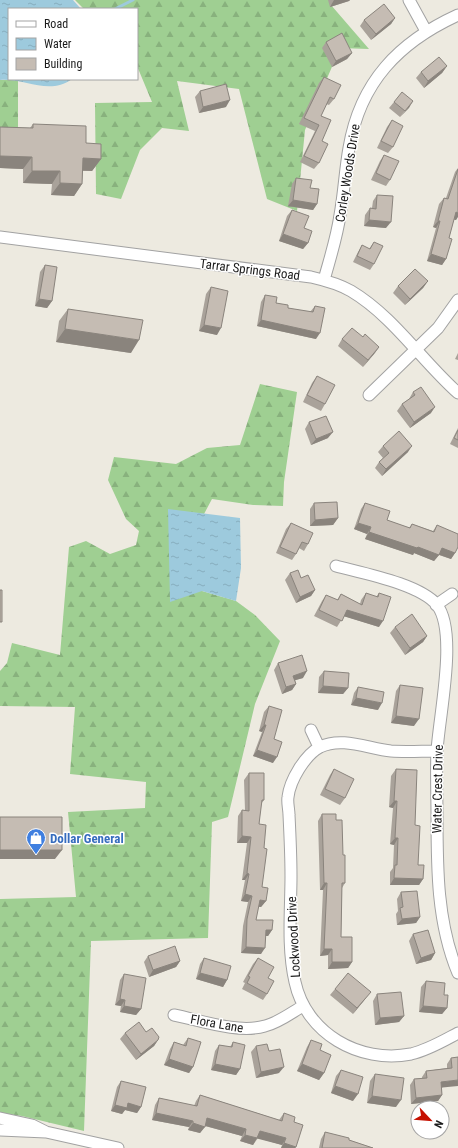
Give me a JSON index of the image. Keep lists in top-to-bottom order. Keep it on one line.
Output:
{"streets":{"street":["Corley Woods Drive","Tarrar Springs Road","Water Crest Drive","Lockwood Drive","Flora Lane"]},"crossings":[["Corley Woods Drive","Tarrar Springs Road"],["Lockwood Drive","Flora Lane"]],"places":{"shop":["Dollar General"]},"legend":["Road","Water","Building"],"north":"bottom right"}
